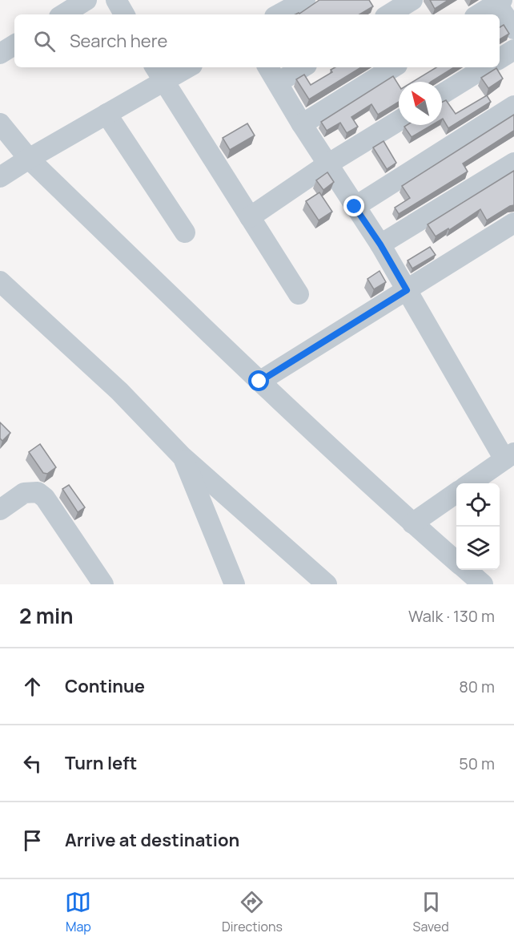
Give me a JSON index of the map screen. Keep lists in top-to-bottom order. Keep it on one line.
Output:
{"north":"top left","page":{"search":"Search here","heading":["2 min","Walk · 130 m"],"list":[["Continue","80 m"],["Turn left","50 m"],"Arrive at destination"],"nav":["Map","Directions","Saved"]}}
